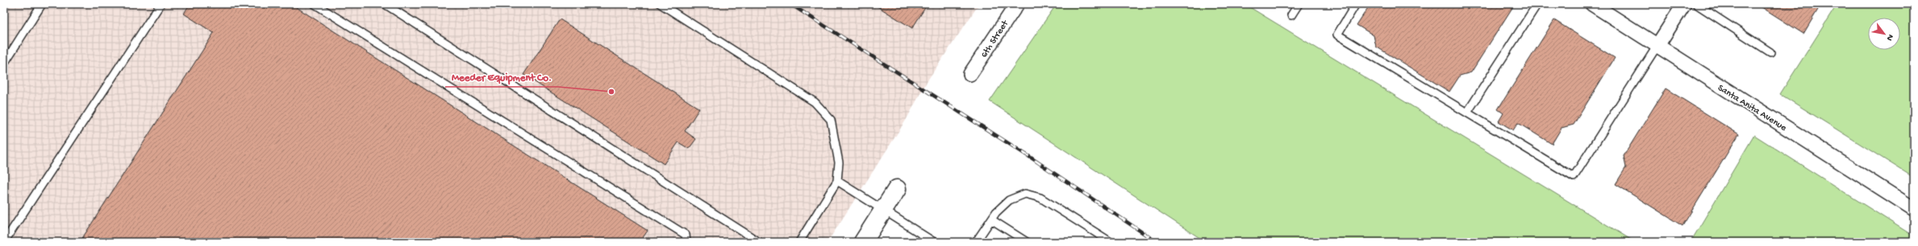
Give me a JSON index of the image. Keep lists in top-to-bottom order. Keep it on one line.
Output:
{"streets":{"street":["6th Street","Santa Anita Avenue"]},"places":["Meeder Equipment Co."],"north":"bottom right"}
